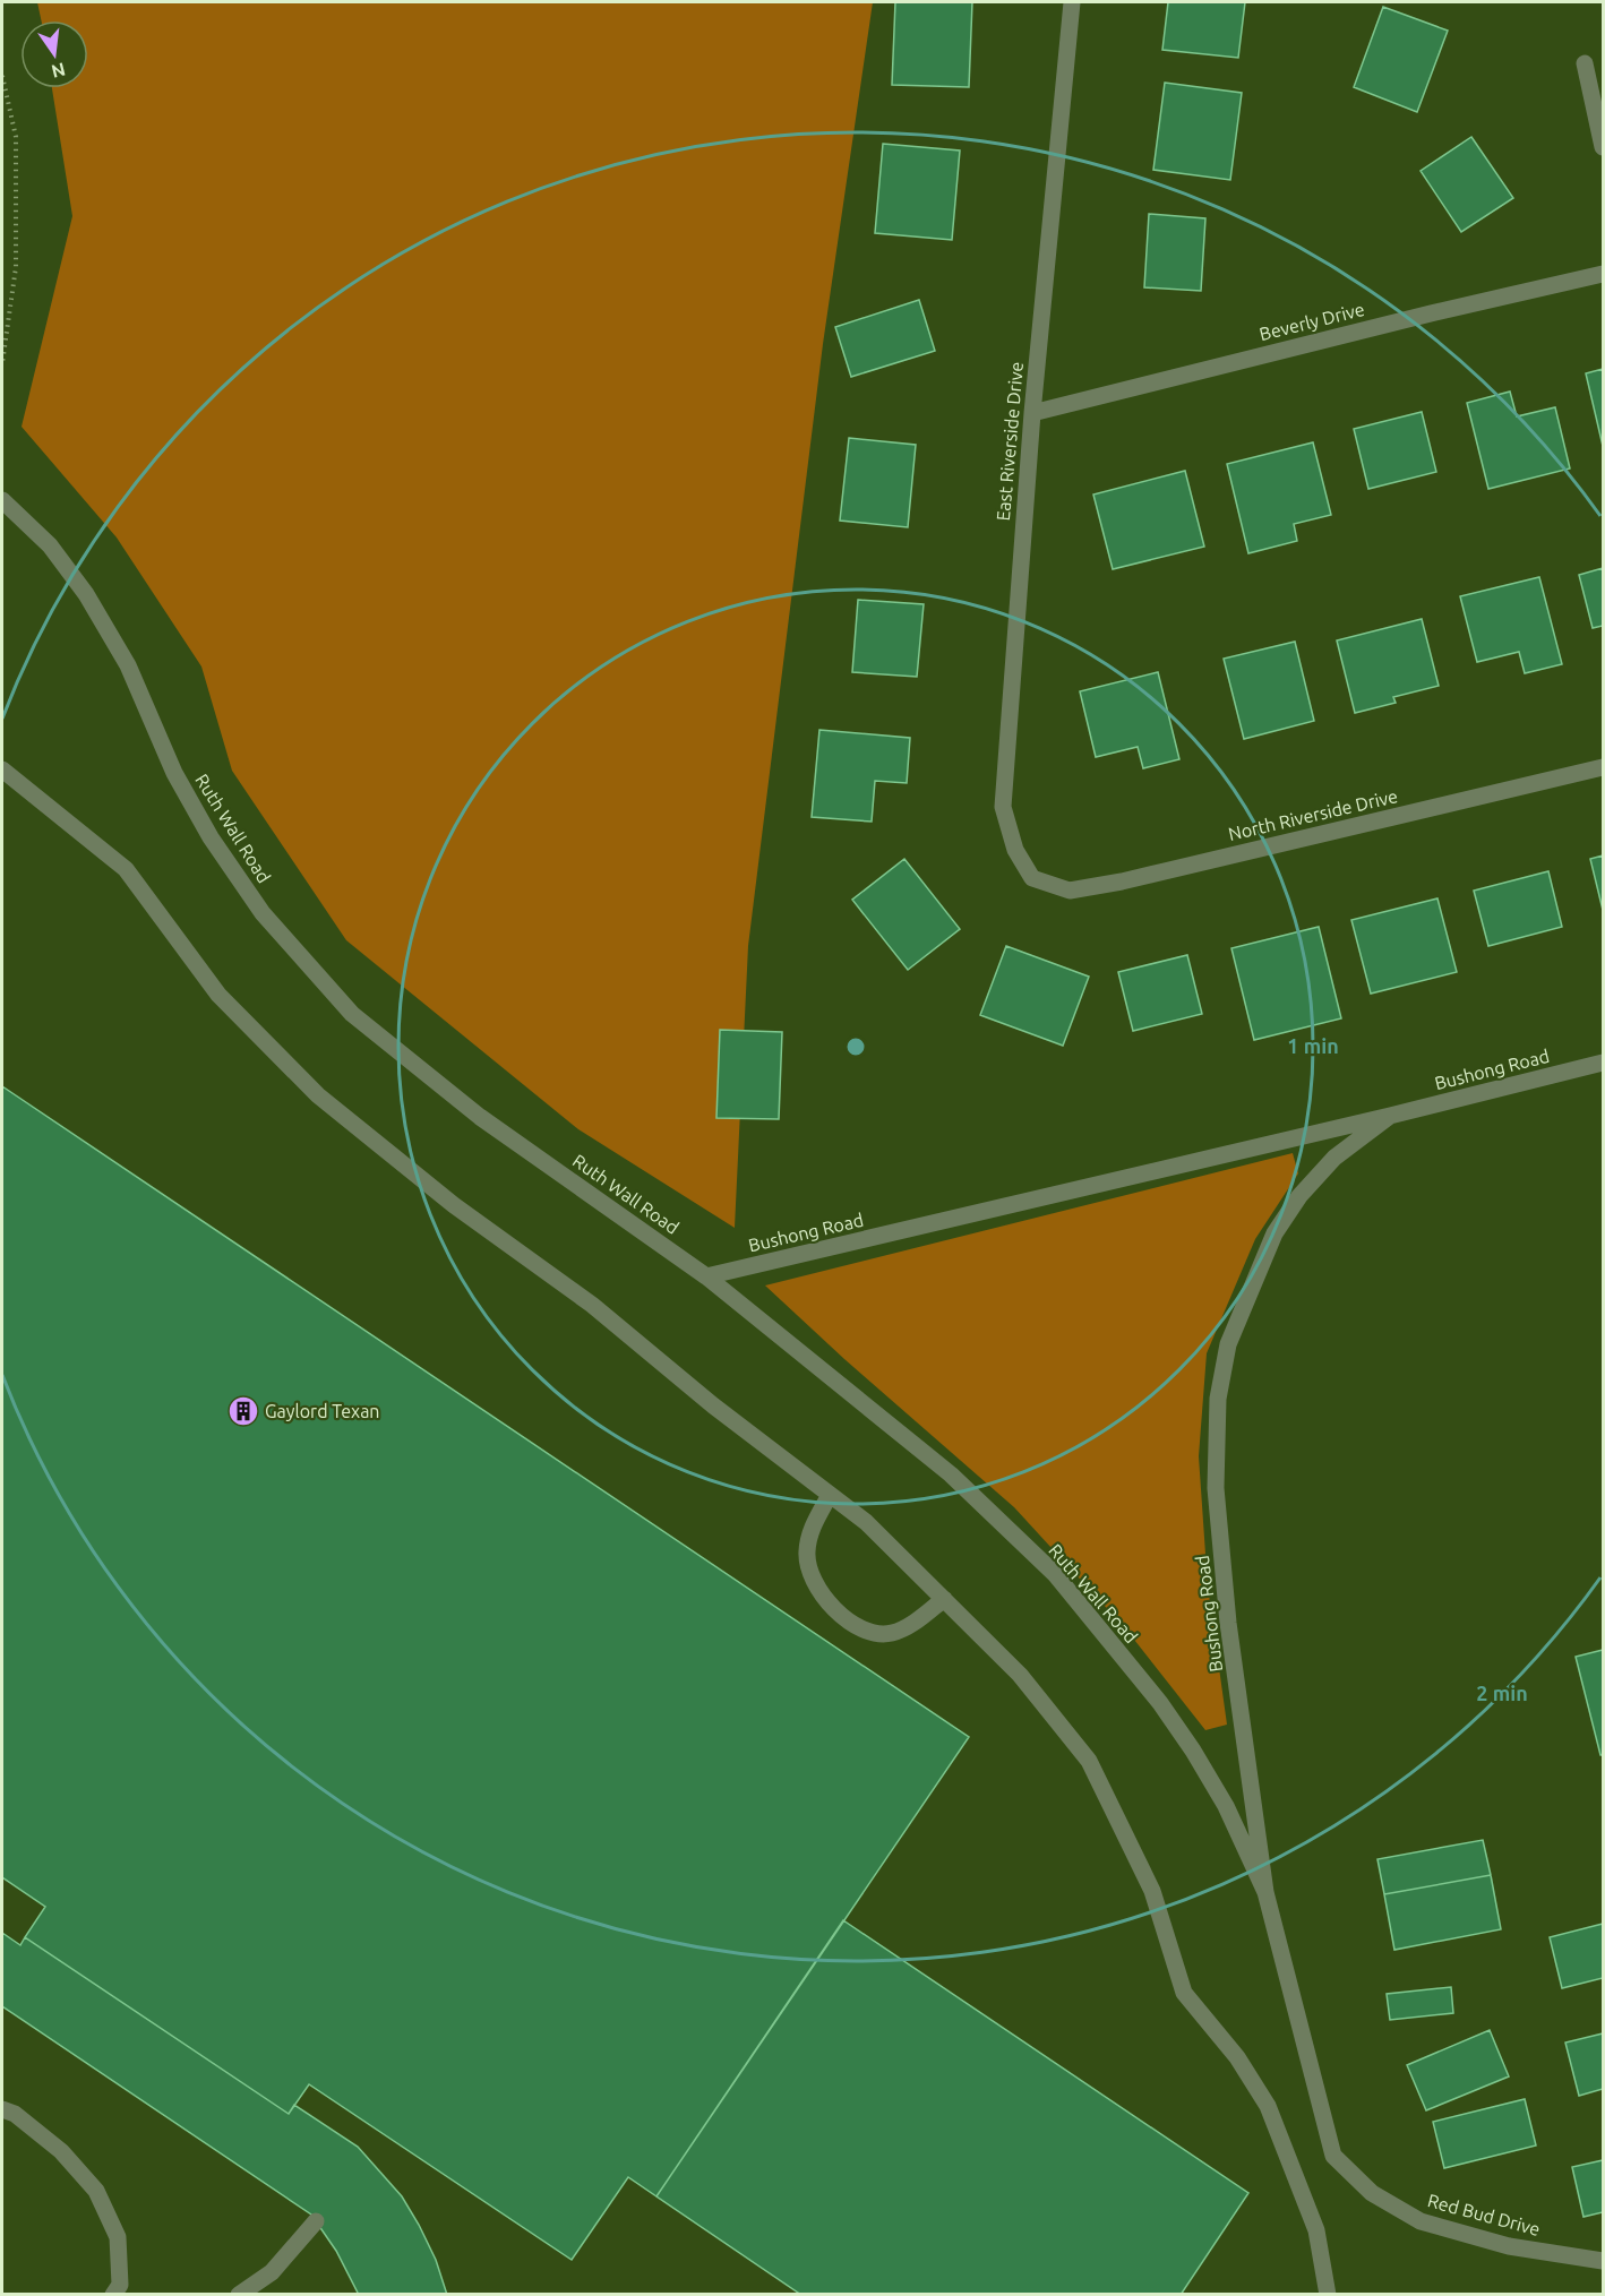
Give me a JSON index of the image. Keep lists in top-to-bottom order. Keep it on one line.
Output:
{"streets":{"street":["Beverly Drive","East Riverside Drive","North Riverside Drive","Ruth Wall Road","Bushong Road","Red Bud Drive"]},"crossings":[["Beverly Drive","East Riverside Drive"],["East Riverside Drive","North Riverside Drive"],["Ruth Wall Road","Bushong Road"],["Bushong Road","Red Bud Drive"]],"places":{"building":["Gaylord Texan"]},"north":"bottom","rings":["1 min","2 min"]}
